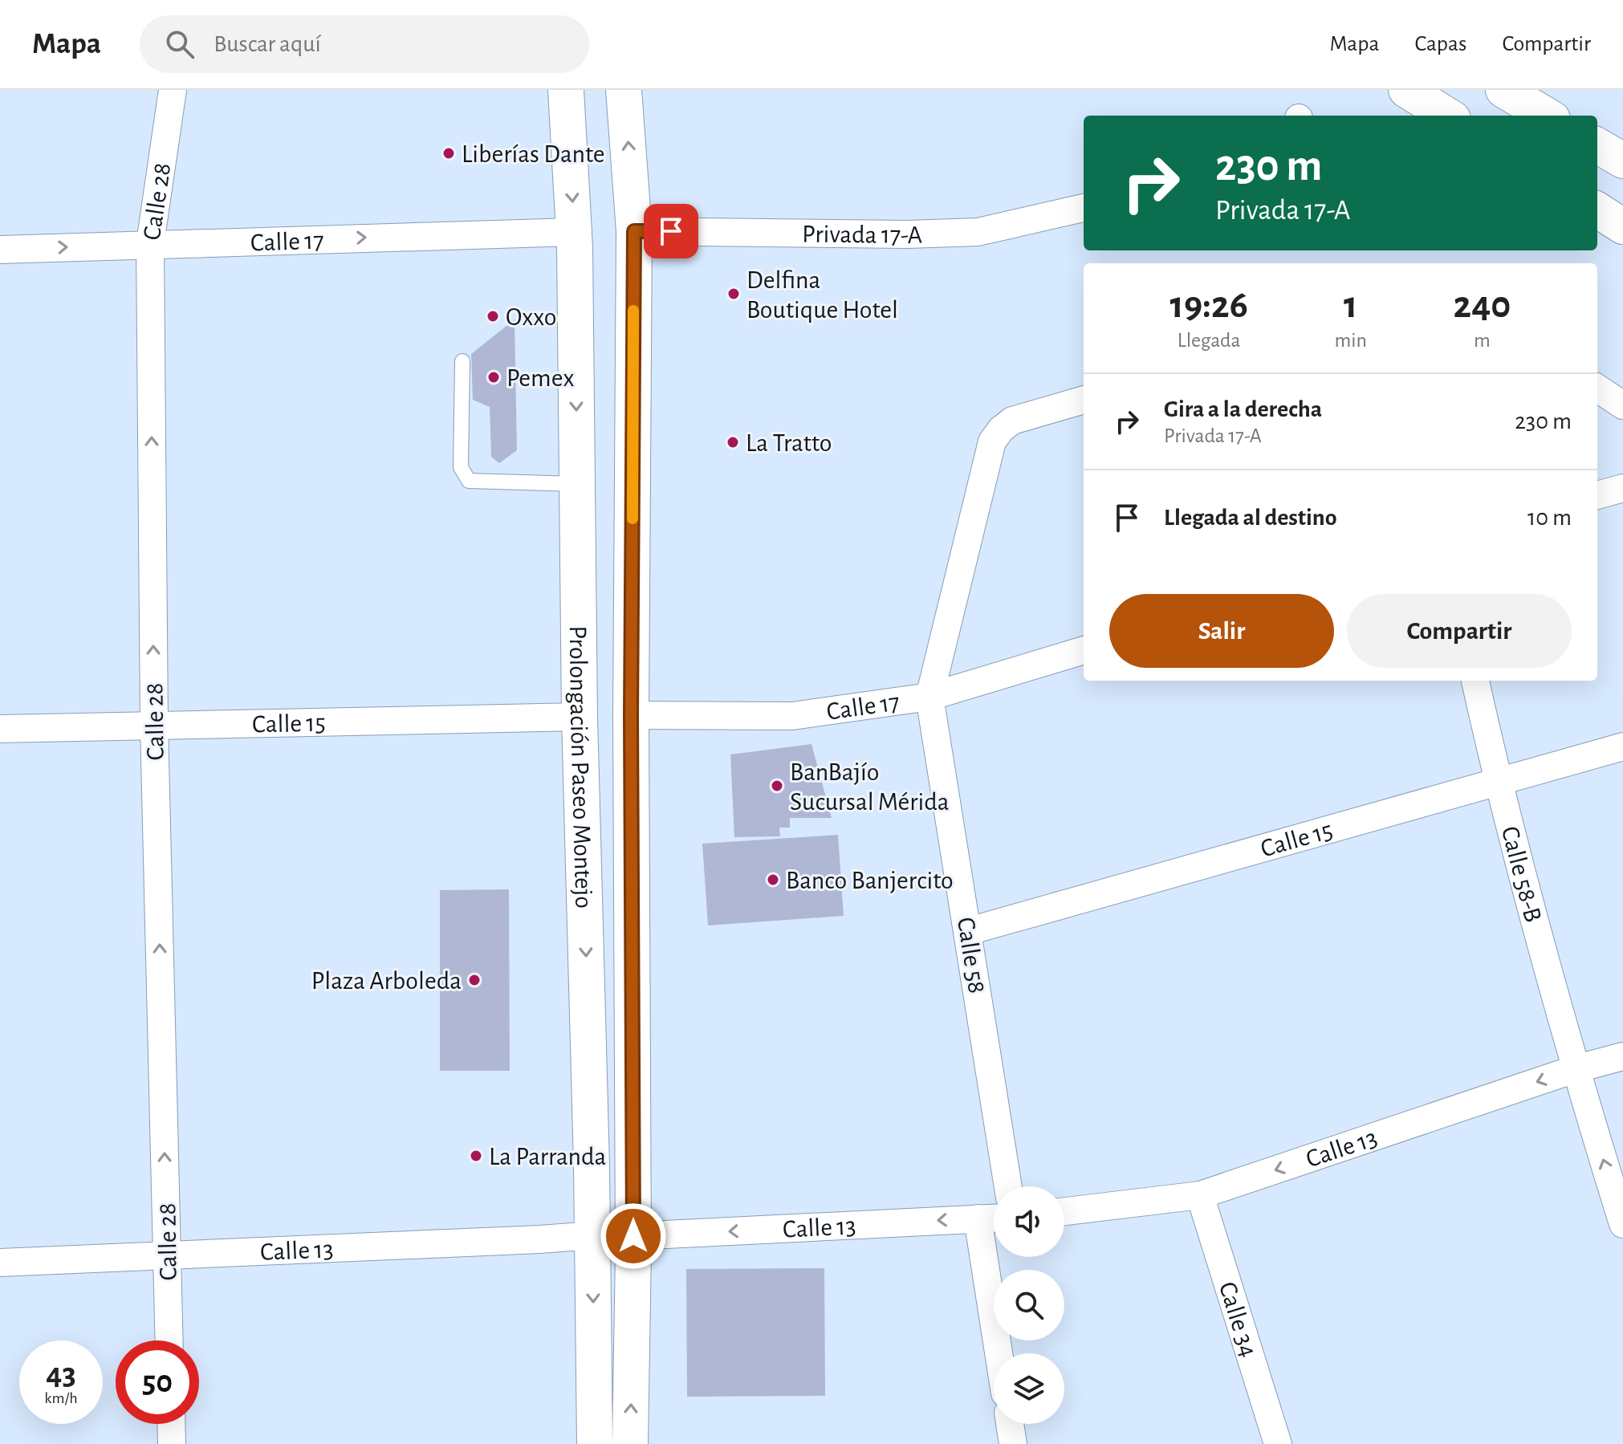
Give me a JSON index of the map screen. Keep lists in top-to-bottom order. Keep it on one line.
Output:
{"streets":{"main road":["Prolongación Paseo Montejo"],"street":["Calle 28","Privada 17-A","Calle 17","Calle 15","Calle 58-B","Calle 58","Calle 13","Calle 34"]},"crossings":[["Calle 28","Calle 17"],["Calle 28","Calle 15"],["Calle 28","Calle 13"],["Privada 17-A","Prolongación Paseo Montejo"],["Calle 17","Prolongación Paseo Montejo"],["Calle 17","Calle 58"],["Calle 15","Prolongación Paseo Montejo"],["Calle 15","Calle 58-B"],["Calle 15","Calle 58"],["Prolongación Paseo Montejo","Calle 13"],["Calle 58-B","Calle 13"],["Calle 13","Calle 34"]],"one_way":["Calle 28","Calle 17","Calle 13"],"places":["Liberías Dante","Delfina Boutique Hotel","Oxxo","Pemex","La Tratto","BanBajío Sucursal Mérida","Banco Banjercito","Plaza Arboleda","La Parranda"],"page":{"header":"Mapa","search":"Buscar aquí","nav":["Mapa","Capas","Compartir"],"turn":["230 m","Privada 17-A"],"eta":["19:26","Llegada","1","min","240","m"],"list":[{"name":"Gira a la derecha","note":"Privada 17-A","value":"230 m"},{"name":"Llegada al destino","value":"10 m"}],"buttons":["Salir","Compartir"],"speed":"43 km/h","limit":"50"}}
